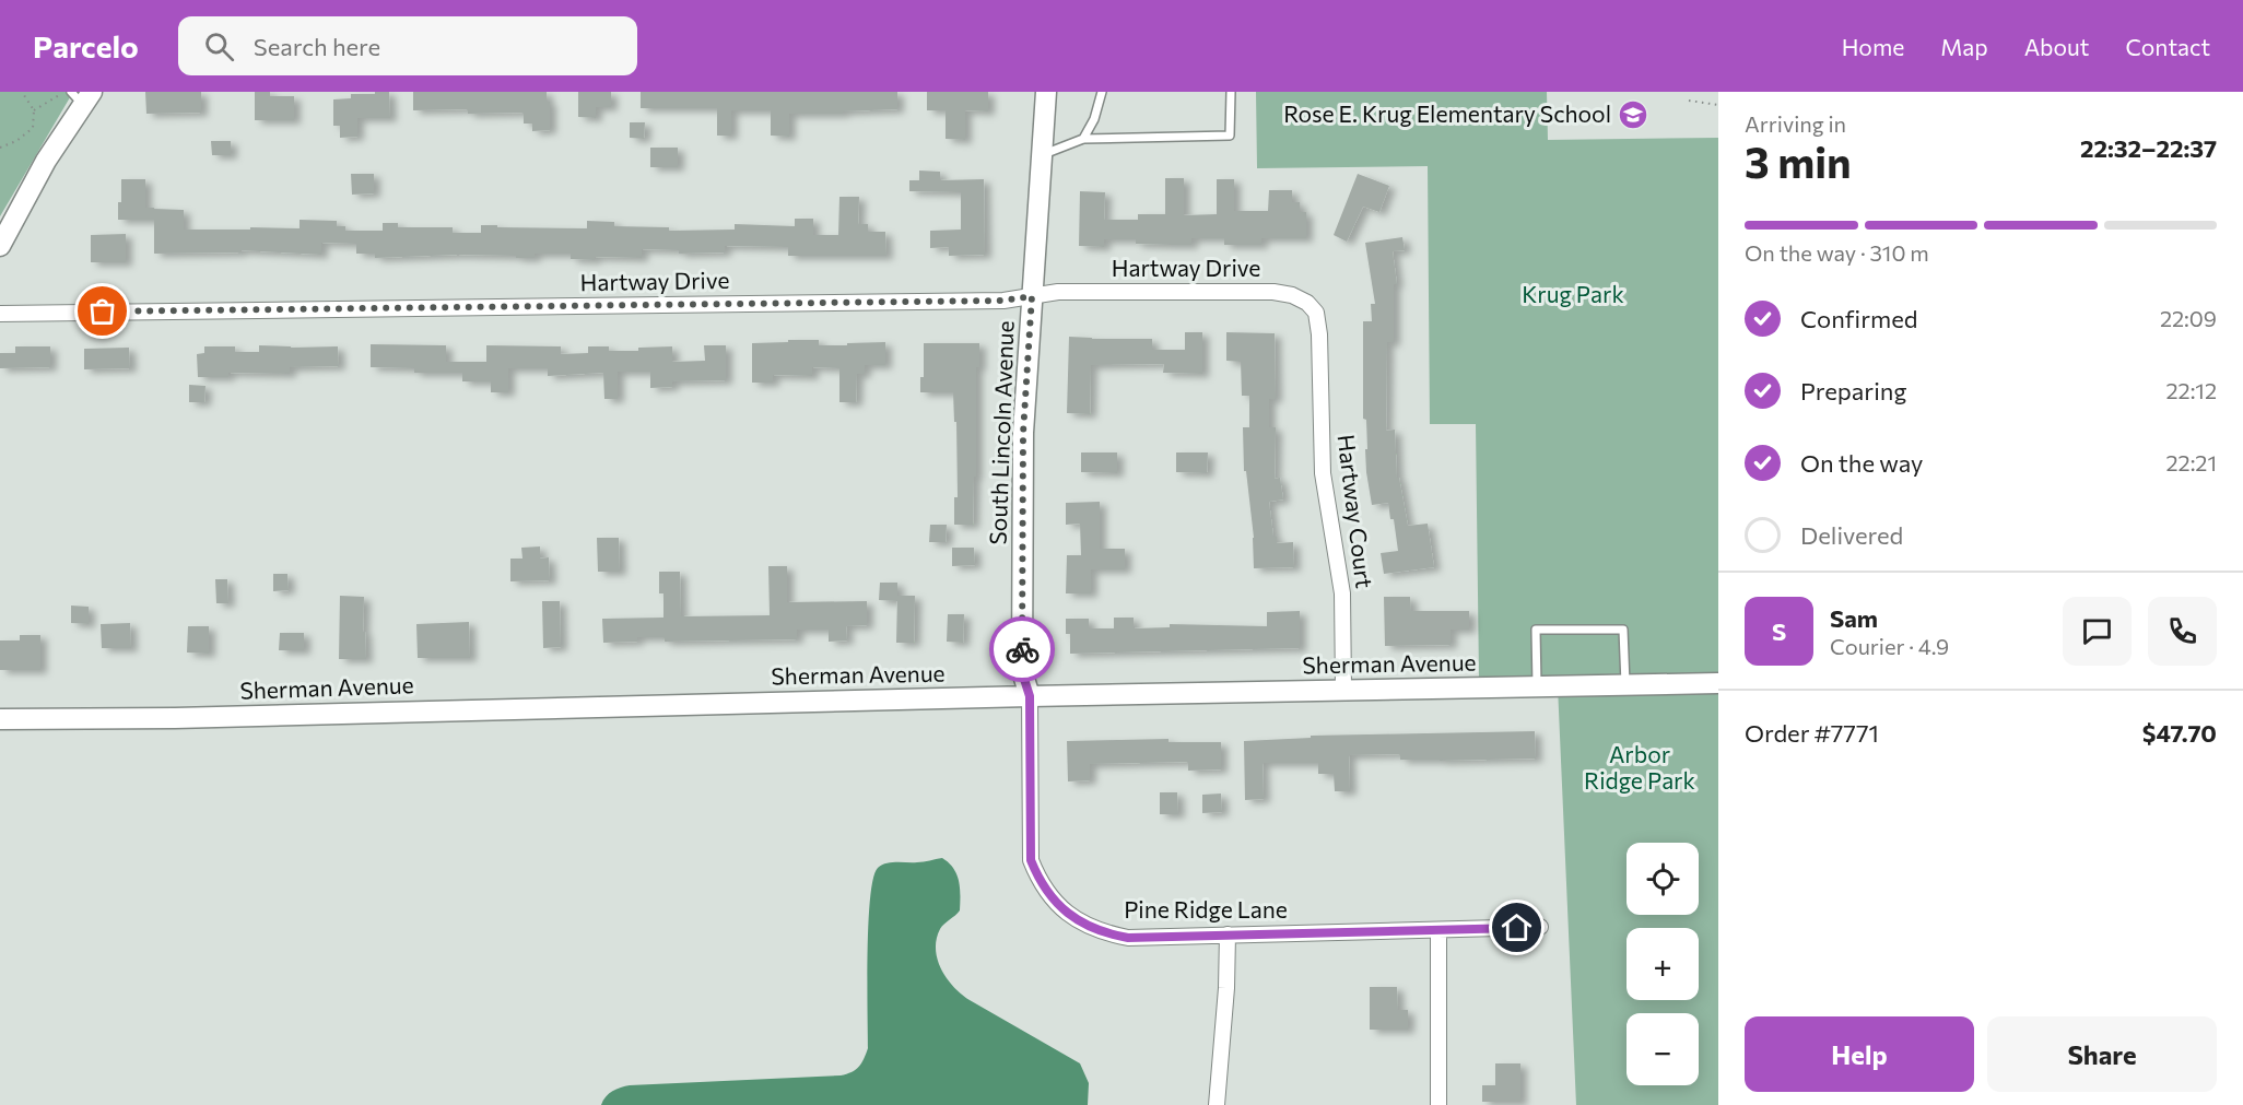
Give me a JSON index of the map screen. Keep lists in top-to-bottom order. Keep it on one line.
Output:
{"streets":{"street":["Hartway Drive","South Lincoln Avenue","Hartway Court","Sherman Avenue","Pine Ridge Lane"]},"crossings":[["Hartway Drive","South Lincoln Avenue"],["Hartway Drive","Hartway Court"],["South Lincoln Avenue","Sherman Avenue"],["South Lincoln Avenue","Pine Ridge Lane"],["Hartway Court","Sherman Avenue"],["Sherman Avenue","Pine Ridge Lane"]],"parks":["Krug Park","Arbor Ridge Park"],"places":{"school or university":["Rose E. Krug Elementary School"]},"page":{"header":"Parcelo","search":"Search here","nav":["Home","Map","About","Contact"],"heading":["3 min","Arriving in","22:32–22:37"],"panel":["Sam","Courier · 4.9","Order #7771","$47.70"],"bar":"On the way · 310 m","list":[["Confirmed","22:09"],["Preparing","22:12"],["On the way","22:21"],"Delivered"],"round":"S","map_buttons":["+","−"],"buttons":["Help","Share"]}}
